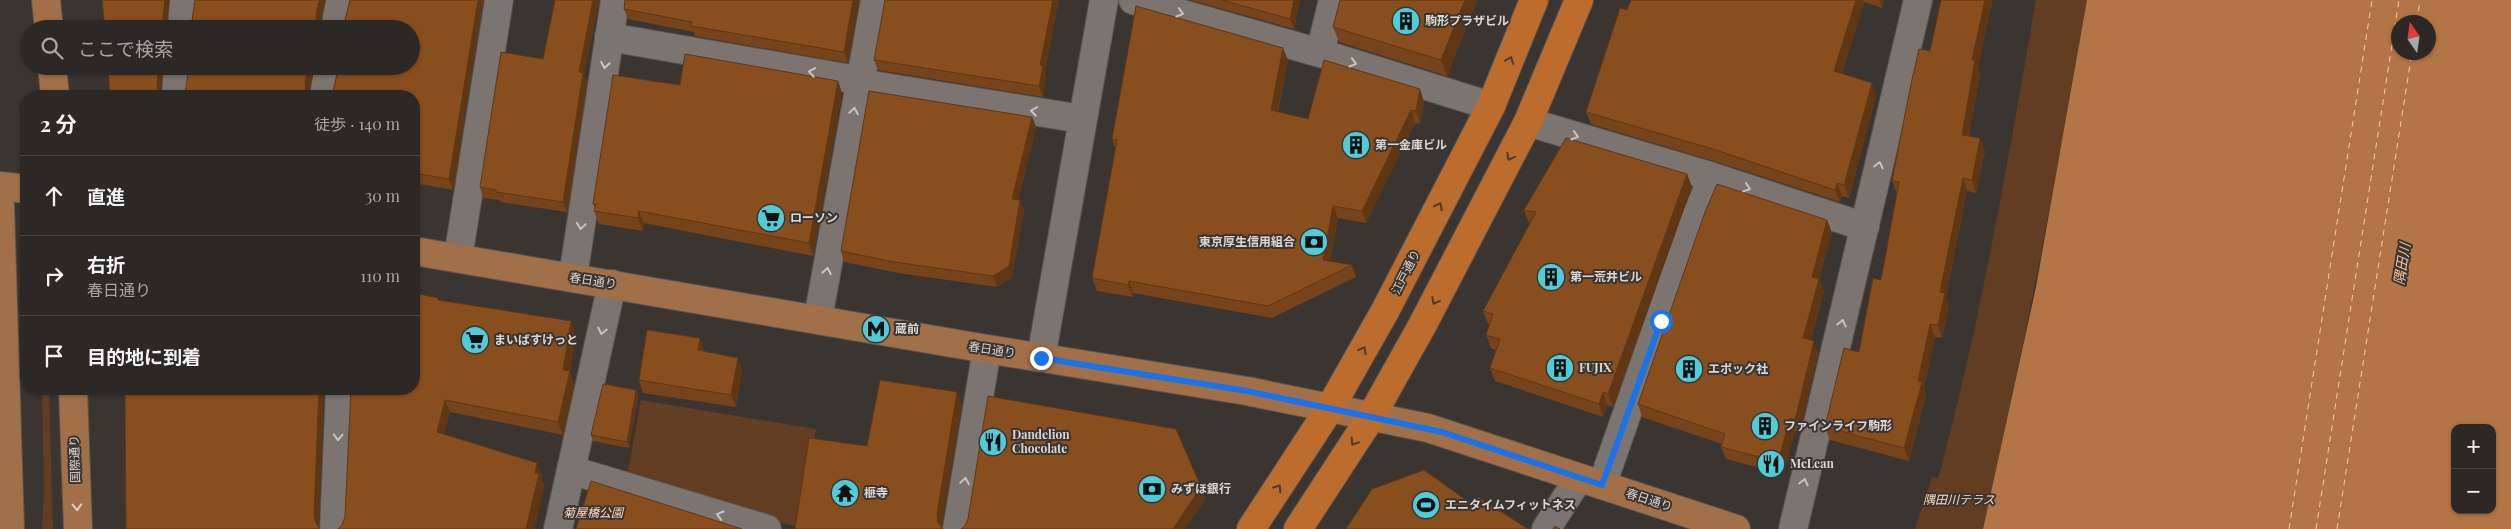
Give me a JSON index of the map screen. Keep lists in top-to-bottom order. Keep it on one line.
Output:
{"streets":{"highway":["江戸通り"],"main road":["春日通り","国際通り"]},"crossings":[["江戸通り","春日通り"]],"water":["隅田川"],"parks":["隅田川テラス","菊屋橋公園"],"places":{"building":["駒形プラザビル","第一金庫ビル","第一荒井ビル","FUJIX","エポック社","ファインライフ駒形"],"supermarket":["ローソン","まいばすけっと"],"bank":["東京厚生信用組合","みずほ銀行"],"metro station":["蔵前"],"restaurant":["Dandelion Chocolate","McLean"],"temple":["榧寺"],"sports":["エニタイムフィットネス"]},"north":"top","page":{"search":"ここで検索","heading":["2 分","徒歩 · 140 m"],"list":[["直進","30 m"],["右折","春日通り","110 m"],"目的地に到着"],"map_buttons":["+","−"]}}
